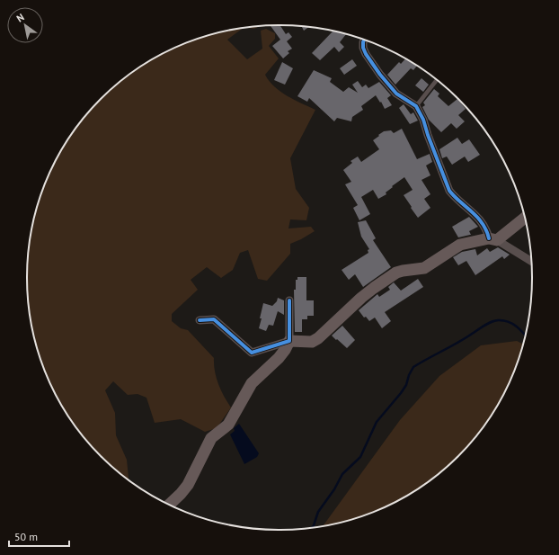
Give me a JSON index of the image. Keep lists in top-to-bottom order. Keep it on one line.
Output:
{"scale_bar":"50 m","north":"top left"}
